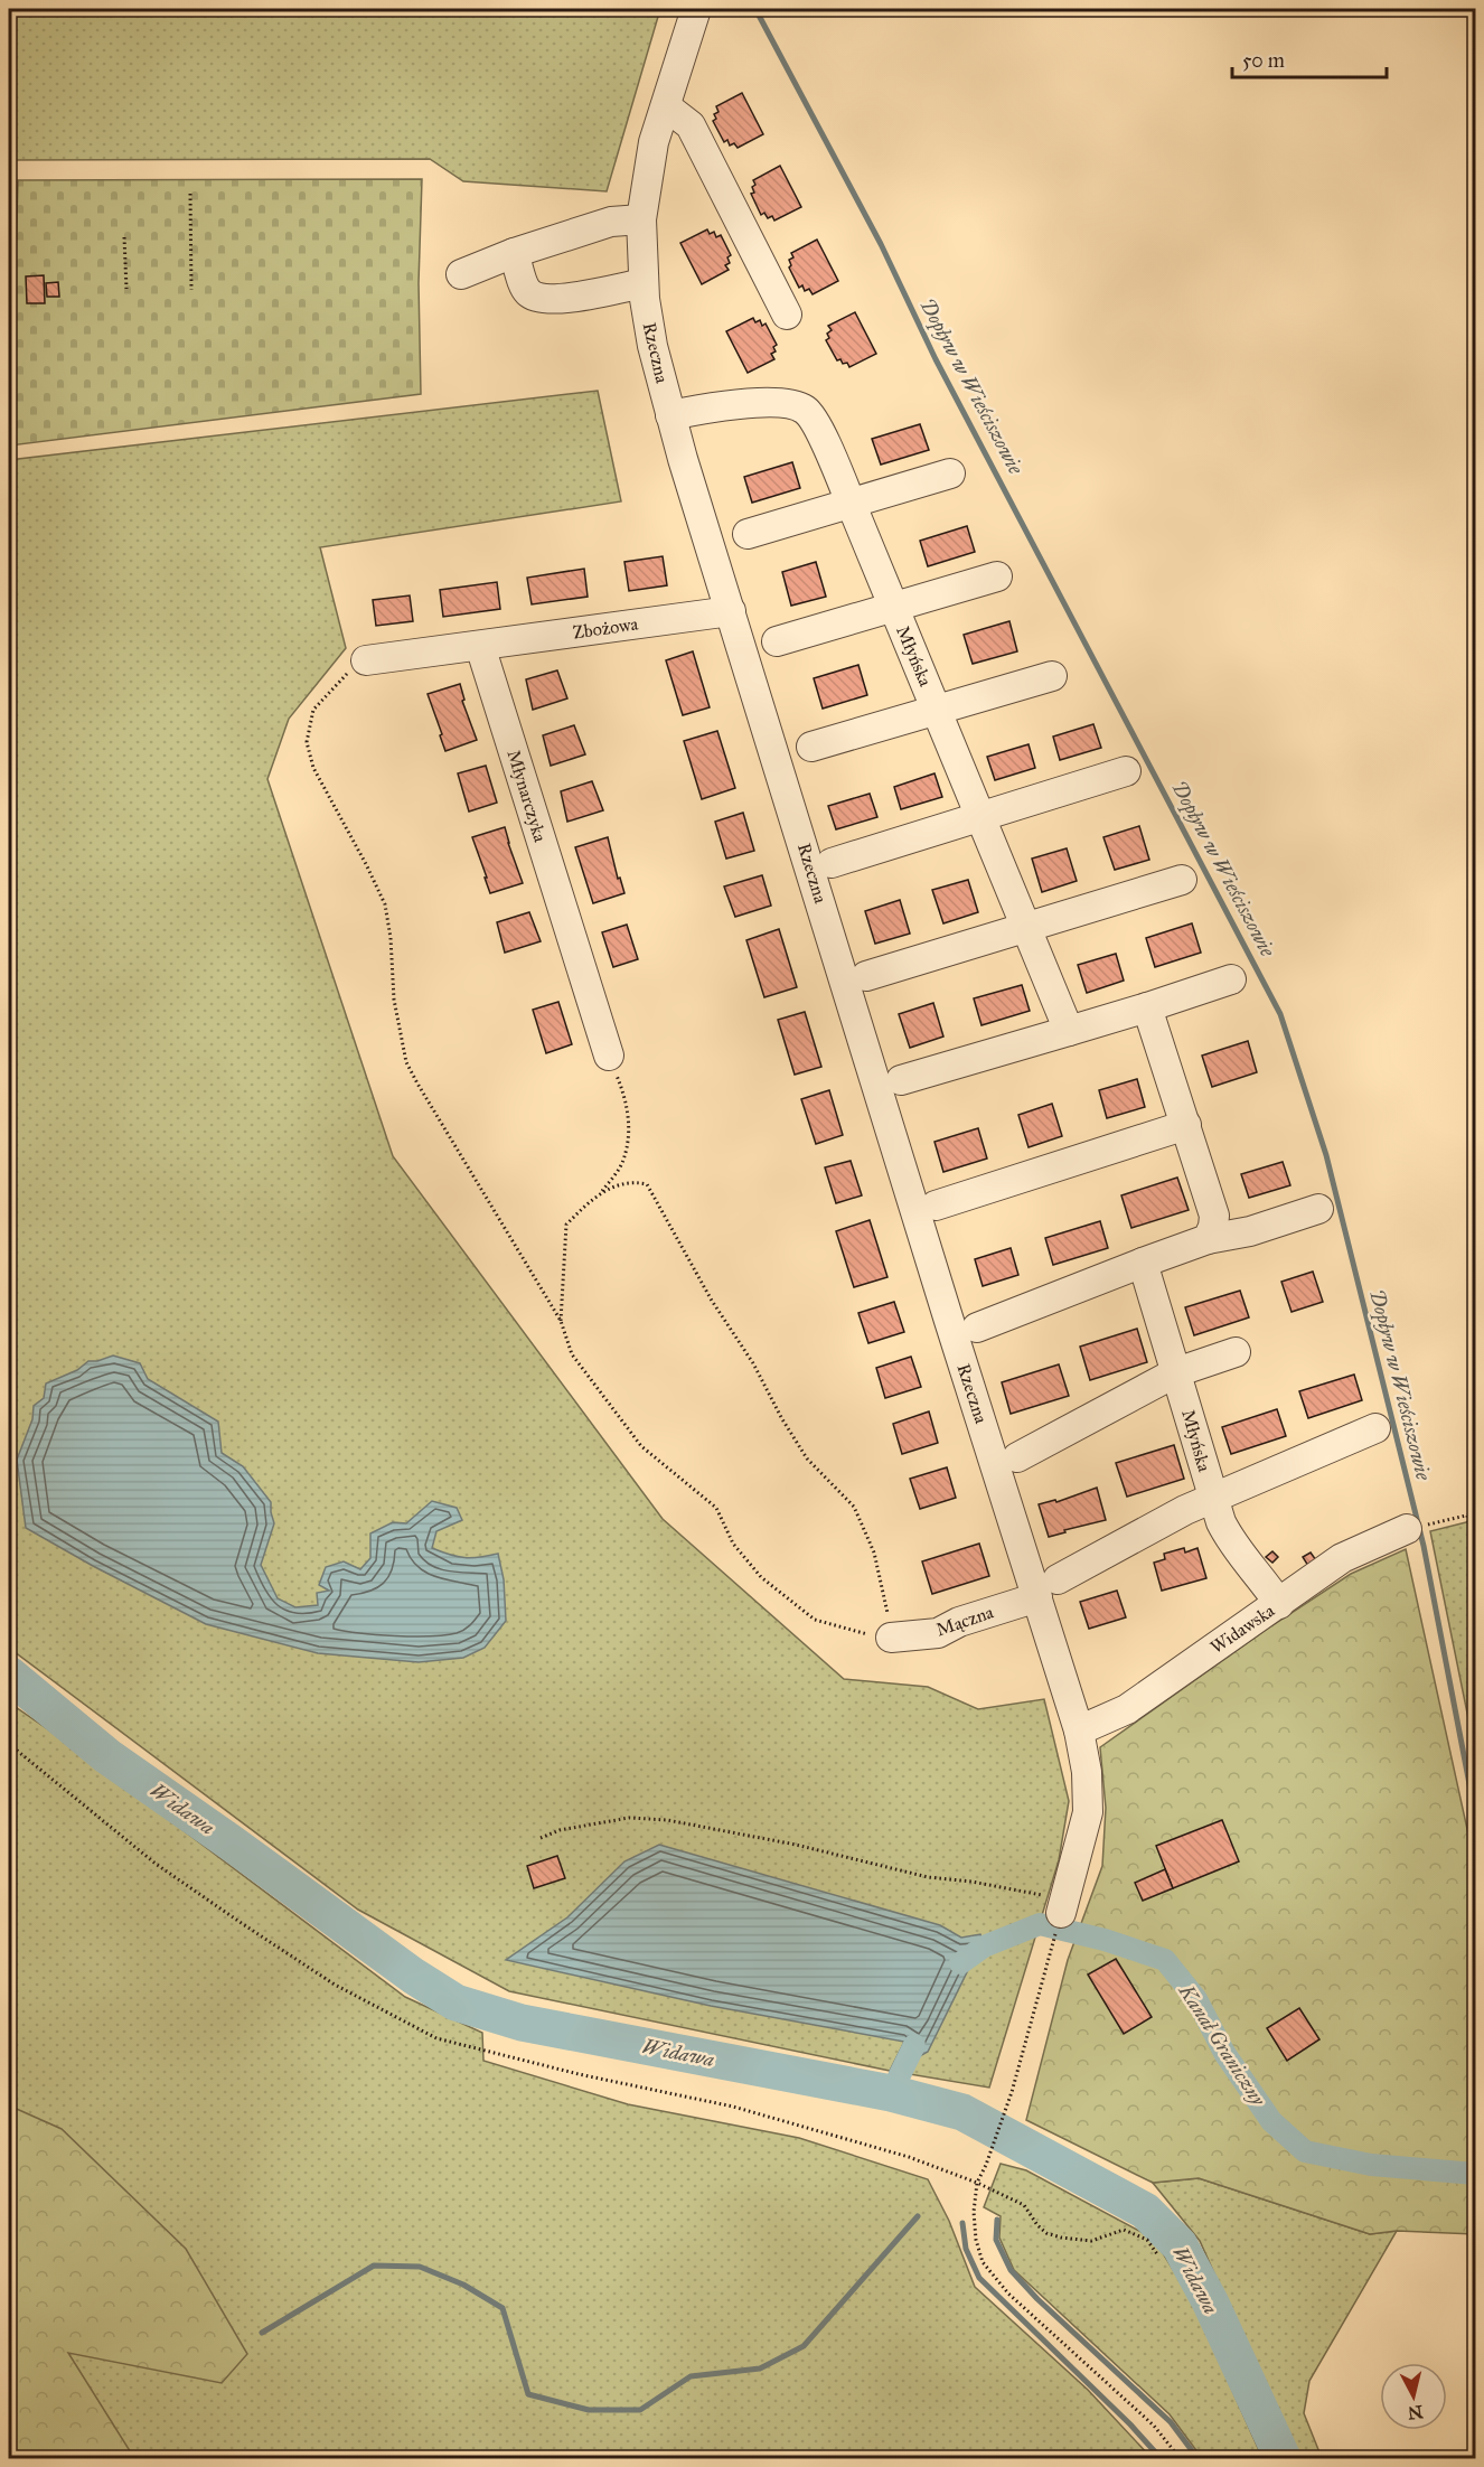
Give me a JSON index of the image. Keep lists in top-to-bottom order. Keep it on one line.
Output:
{"streets":{"street":["Rzeczna","Zbożowa","Młyńska","Młynarczyka","Mączna","Widawska"]},"crossings":[["Rzeczna","Zbożowa"],["Rzeczna","Młyńska"],["Rzeczna","Mączna"],["Rzeczna","Widawska"],["Zbożowa","Młynarczyka"],["Młyńska","Mączna"],["Młyńska","Widawska"]],"water":["Dopływ w Wieściszowie","Widawa","Kanał Graniczny"],"scale_bar":"50 m","north":"bottom"}
